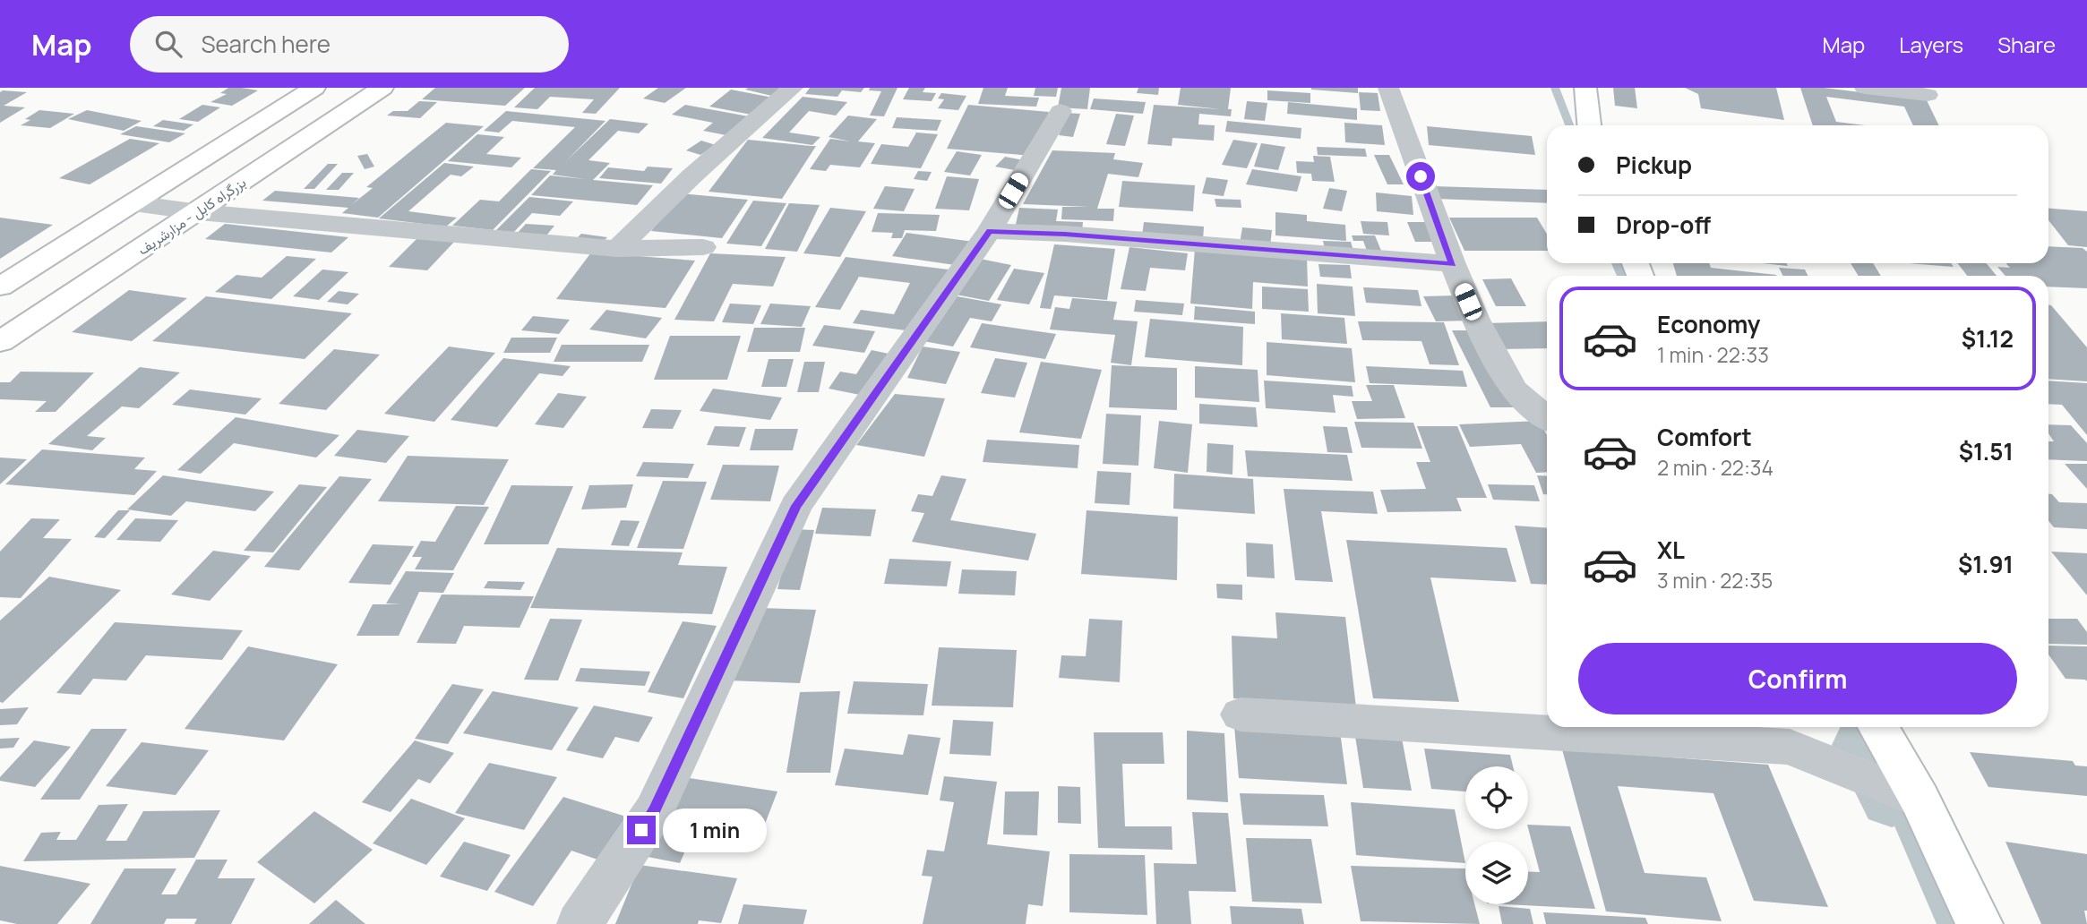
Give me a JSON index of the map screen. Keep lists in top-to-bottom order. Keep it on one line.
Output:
{"streets":{"main road":["بزرگراه کابل - مزارشریف"]},"page":{"header":"Map","search":"Search here","nav":["Map","Layers","Share"],"banner":["Pickup","Drop-off"],"list":[{"name":"Economy","note":"1 min · 22:33","value":"$1.12"},{"name":"Comfort","note":"2 min · 22:34","value":"$1.51"},{"name":"XL","note":"3 min · 22:35","value":"$1.91"}],"buttons":"Confirm","bubble":"1 min"}}
